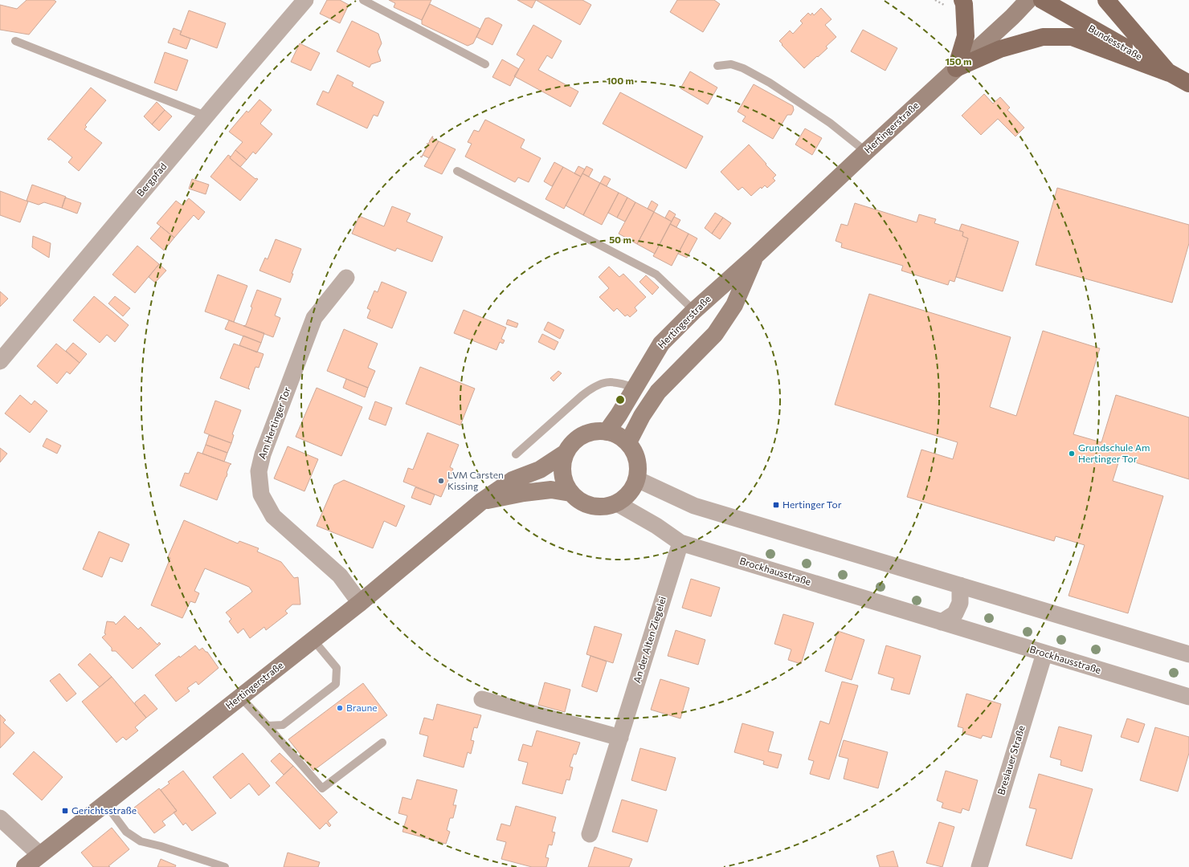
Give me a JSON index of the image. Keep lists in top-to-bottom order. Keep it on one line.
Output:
{"streets":{"main road":["Bundesstraße","Hertingerstraße"],"street":["Bergpfad","Am Hertinger Tor","Brockhausstraße","An der Alten Ziegelei","Breslauer Straße"]},"crossings":[["Hertingerstraße","Am Hertinger Tor"],["Hertingerstraße","Brockhausstraße"],["Brockhausstraße","An der Alten Ziegelei"],["Brockhausstraße","Breslauer Straße"]],"places":{"other":["Grundschule Am Hertinger Tor","LVM Carsten Kissing","Braune"],"transit":["Hertinger Tor","Gerichtsstraße"]},"rings":["150 m","100 m","50 m"]}
